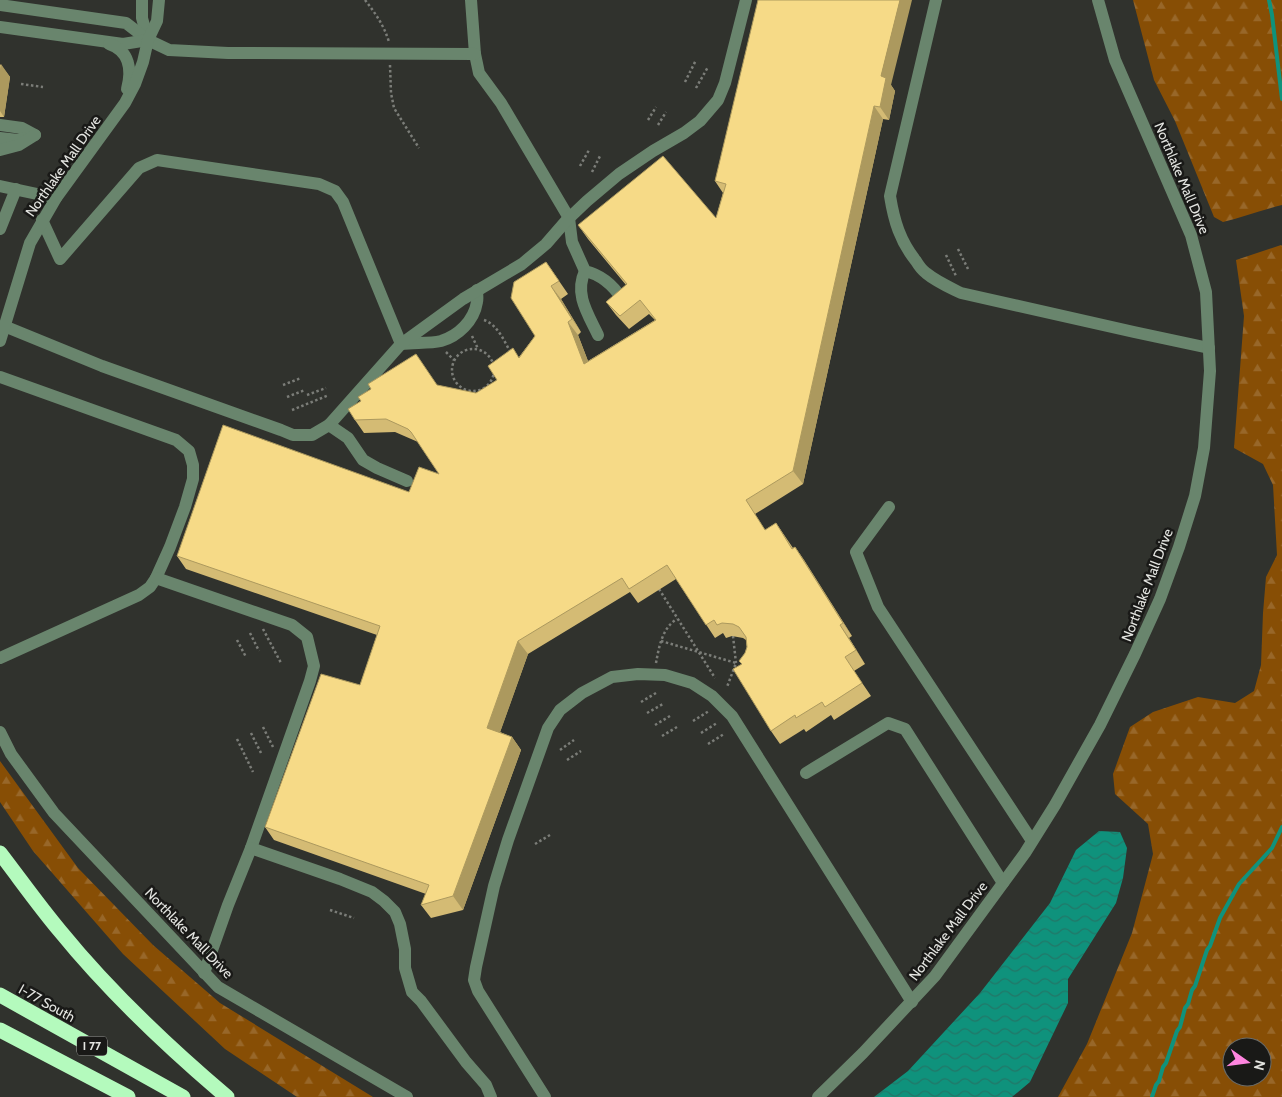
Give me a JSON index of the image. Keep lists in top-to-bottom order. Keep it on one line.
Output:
{"streets":{"highway":["I-77 South","I 77"],"street":["Northlake Mall Drive"]},"north":"right"}
